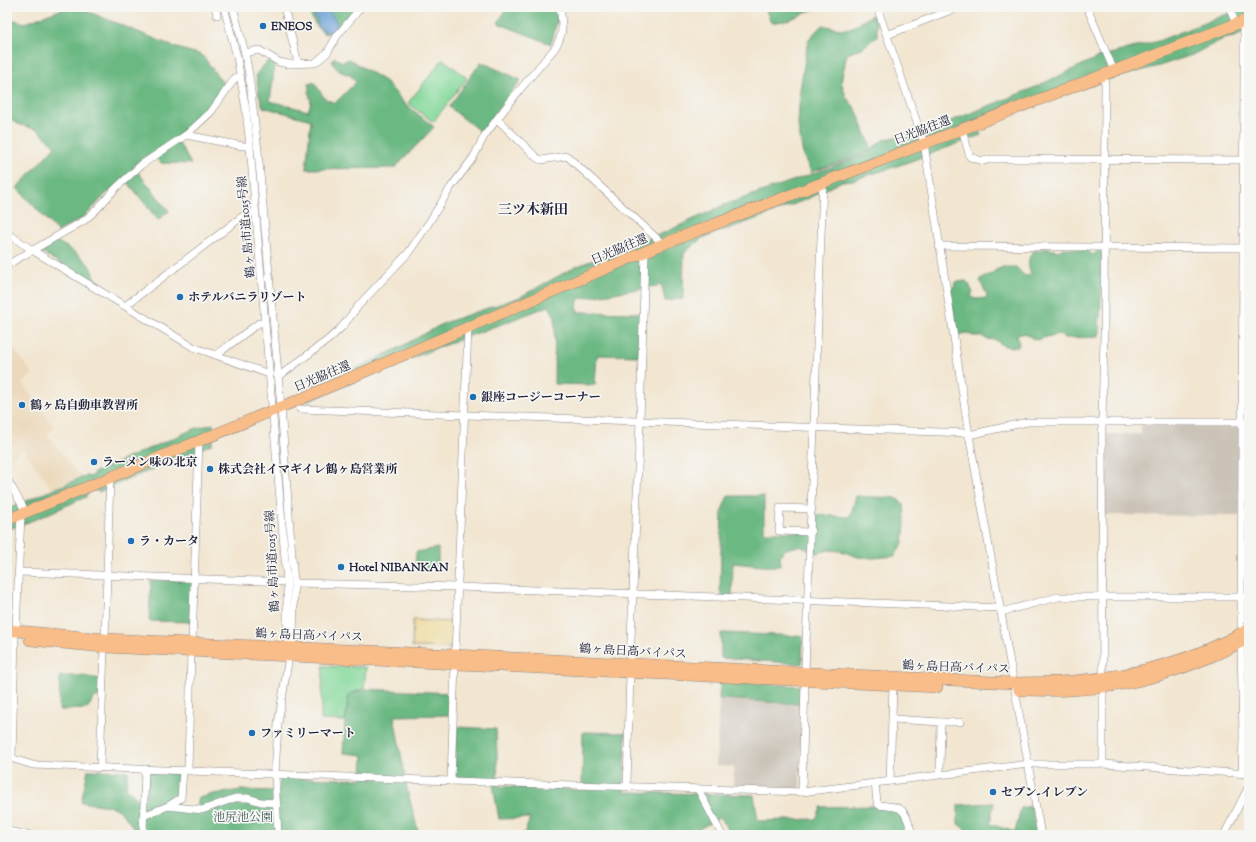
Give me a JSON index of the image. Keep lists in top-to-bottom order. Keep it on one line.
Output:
{"streets":{"highway":["日光脇往還","鶴ヶ島日高バイパス"],"street":["鶴ヶ島市道1015号線"]},"crossings":[["日光脇往還","鶴ヶ島市道1015号線"],["鶴ヶ島市道1015号線","鶴ヶ島日高バイパス"]],"districts":["三ツ木新田"],"parks":["池尻池公園"],"places":["ENEOS","ホテルバニラリゾート","銀座コージーコーナー","鶴ヶ島自動車教習所","ラーメン味の北京","株式会社イマギイレ鶴ヶ島営業所","ラ・カータ","Hotel NIBANKAN","ファミリーマート","セブン-イレブン"]}
